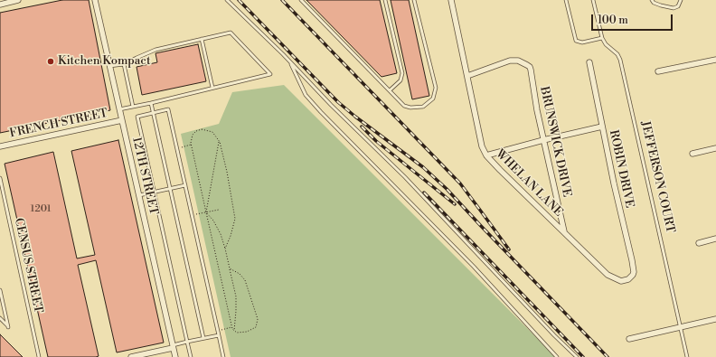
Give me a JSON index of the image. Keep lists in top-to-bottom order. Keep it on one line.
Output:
{"streets":{"street":["FRENCH STREET","BRUNSWICK DRIVE","ROBIN DRIVE","12TH STREET","WHELAN LANE"],"lane":["JEFFERSON COURT","CENSUS STREET"]},"crossings":[["FRENCH STREET","12TH STREET"],["BRUNSWICK DRIVE","WHELAN LANE"],["ROBIN DRIVE","WHELAN LANE"]],"places":["Kitchen Kompact"],"house_numbers":["1201"],"scale_bar":"100 m"}
